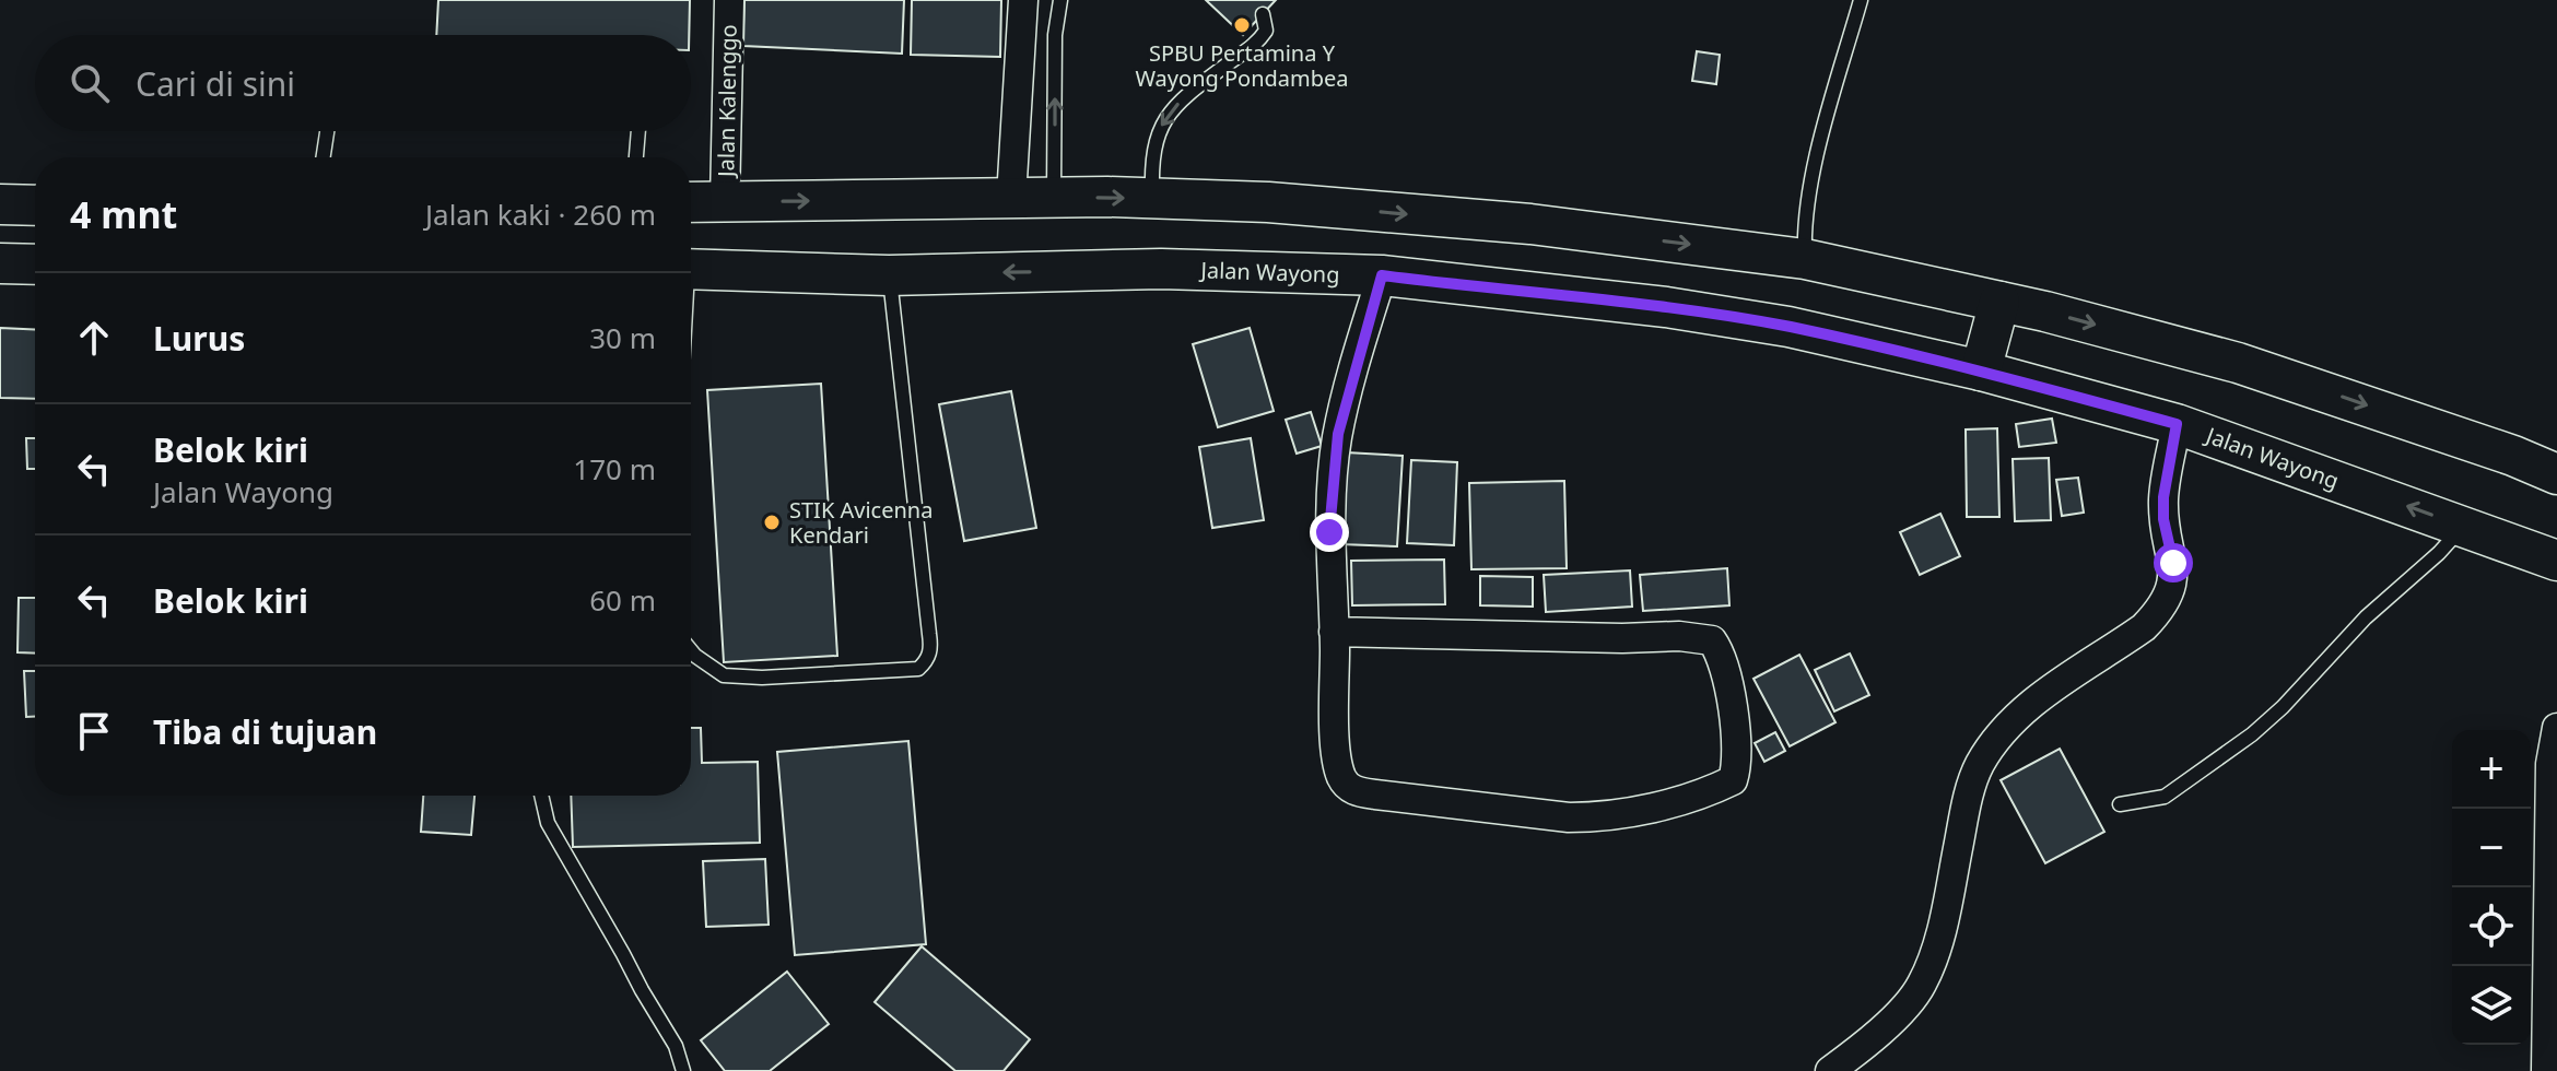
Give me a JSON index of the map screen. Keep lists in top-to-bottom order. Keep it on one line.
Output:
{"streets":{"main road":["Jalan Wayong"],"street":["Jalan Kalenggo"]},"places":["SPBU Pertamina Y Wayong Pondambea","STIK Avicenna Kendari"],"page":{"search":"Cari di sini","heading":["4 mnt","Jalan kaki · 260 m"],"list":[["Lurus","30 m"],["Belok kiri","Jalan Wayong","170 m"],["Belok kiri","60 m"],"Tiba di tujuan"],"map_buttons":["+","−"]}}
